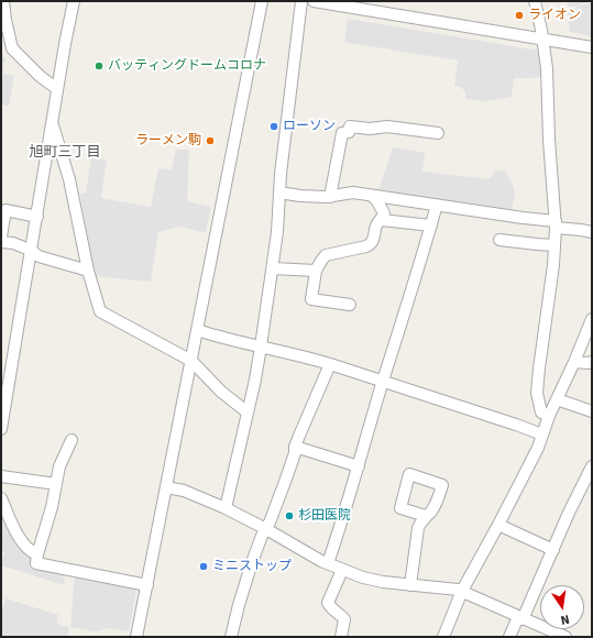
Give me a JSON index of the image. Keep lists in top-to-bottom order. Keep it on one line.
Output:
{"districts":["旭町三丁目"],"places":["ライオン","バッティングドームコロナ","ローソン","ラーメン駒","杉田医院","ミニストップ"],"north":"bottom"}
